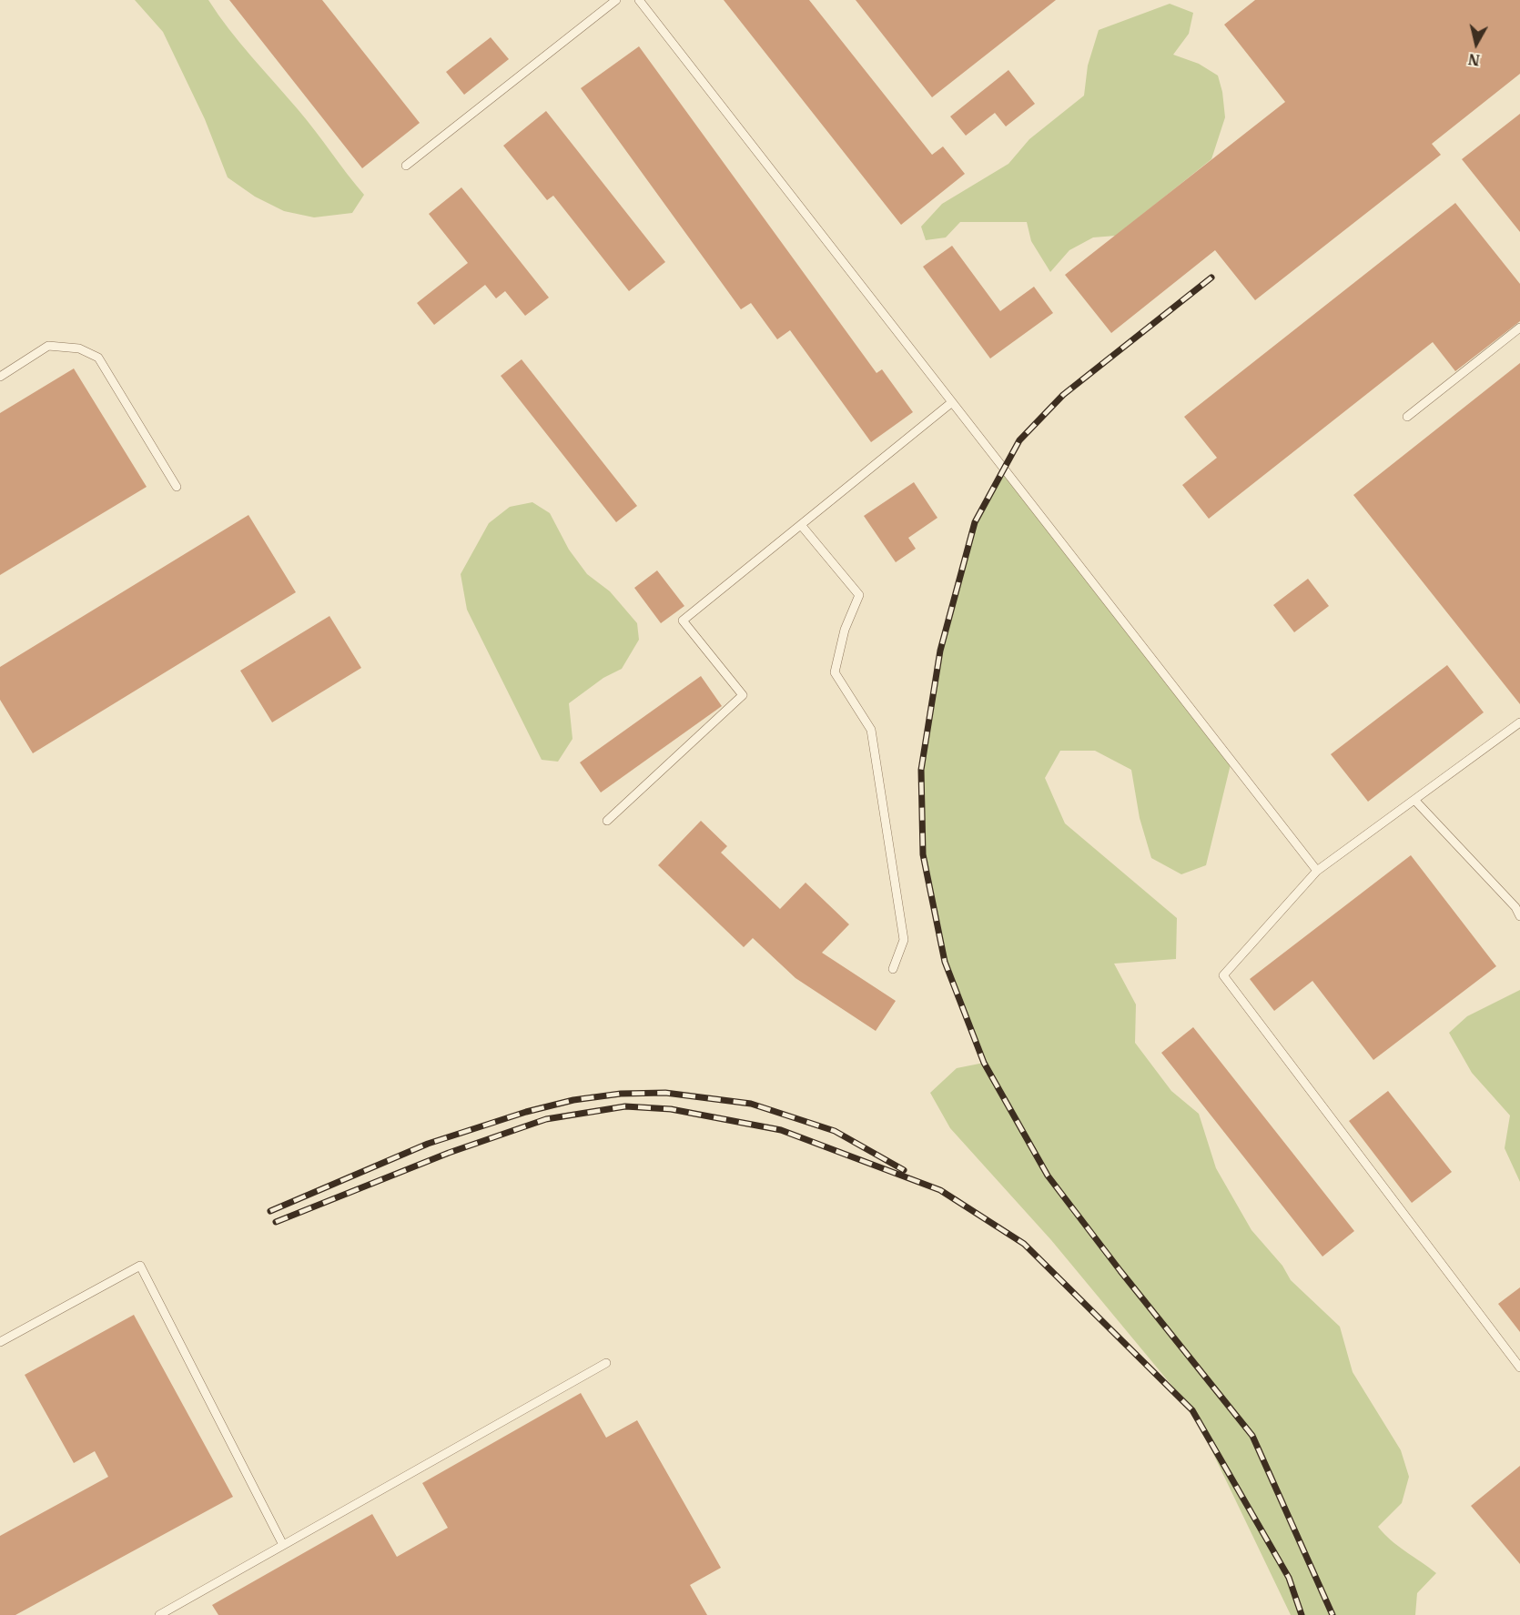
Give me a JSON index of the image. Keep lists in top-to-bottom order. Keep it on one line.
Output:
{"north":"bottom"}
